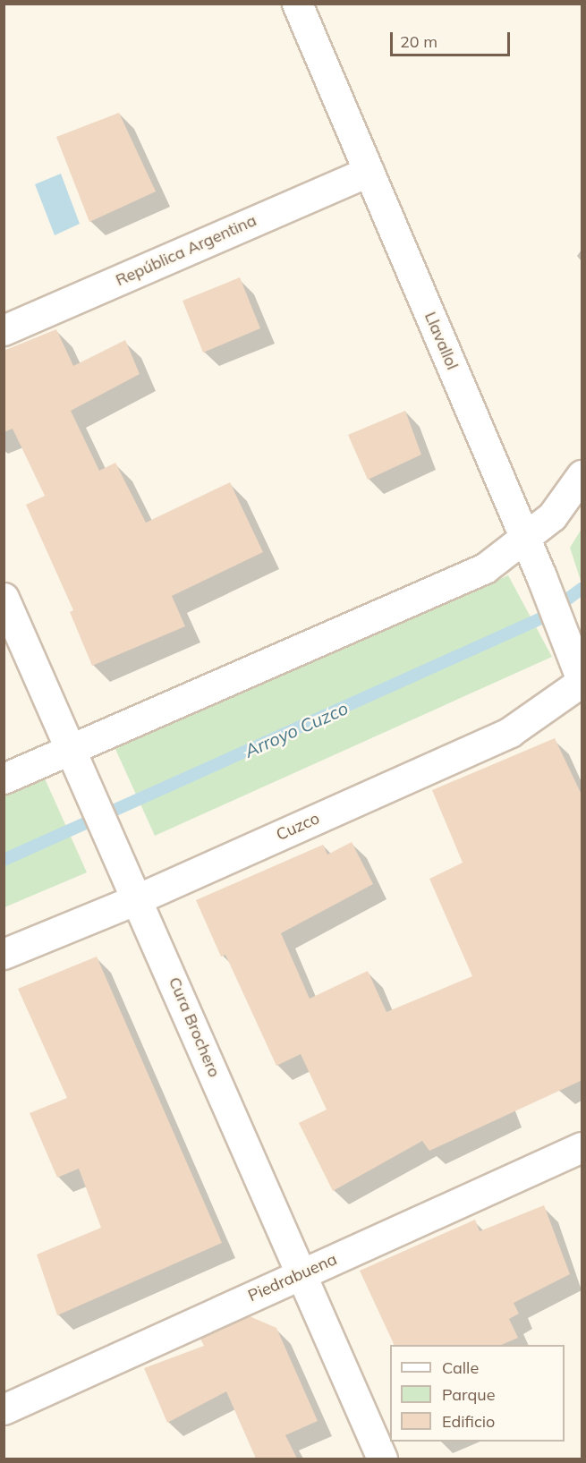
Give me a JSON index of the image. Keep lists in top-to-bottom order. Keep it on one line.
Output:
{"streets":{"street":["República Argentina","Llavallol","Cuzco","Cura Brochero","Piedrabuena"]},"crossings":[["República Argentina","Llavallol"],["Llavallol","Cuzco"],["Cuzco","Cura Brochero"],["Cura Brochero","Piedrabuena"]],"water":["Arroyo Cuzco"],"legend":["Calle","Parque","Edificio"],"scale_bar":"20 m"}
